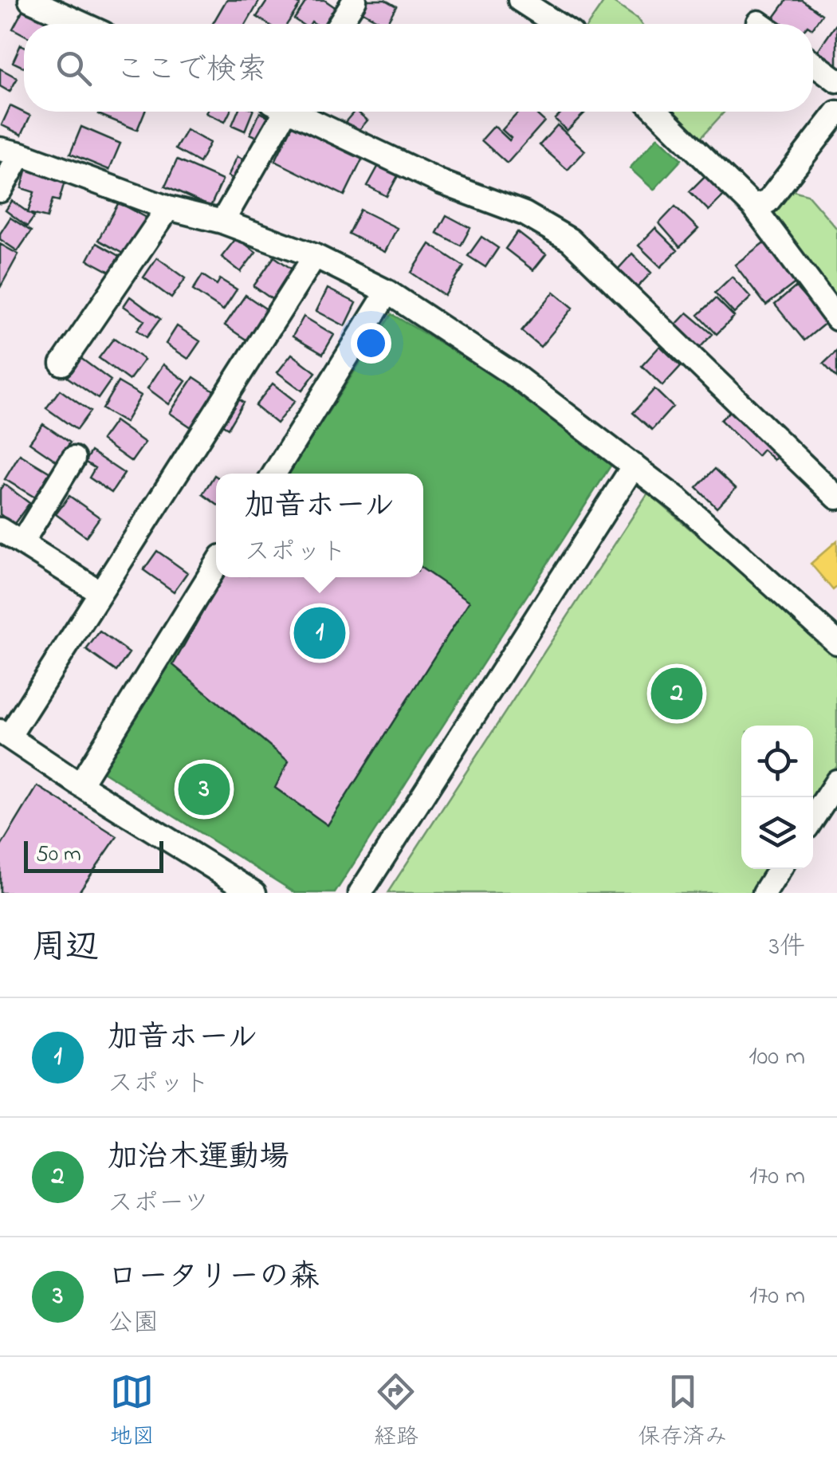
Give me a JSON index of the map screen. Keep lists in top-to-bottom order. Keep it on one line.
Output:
{"scale_bar":"50 m","page":{"search":"ここで検索","popup":["加音ホール","スポット"],"pins":["1","2","3"],"scale":"50 m","heading":["周辺","3件"],"list":[{"mark":"1","name":"加音ホール","note":"スポット","value":"100 m"},{"mark":"2","name":"加治木運動場","note":"スポーツ","value":"170 m"},{"mark":"3","name":"ロータリーの森","note":"公園","value":"170 m"}],"nav":["地図","経路","保存済み"]}}
